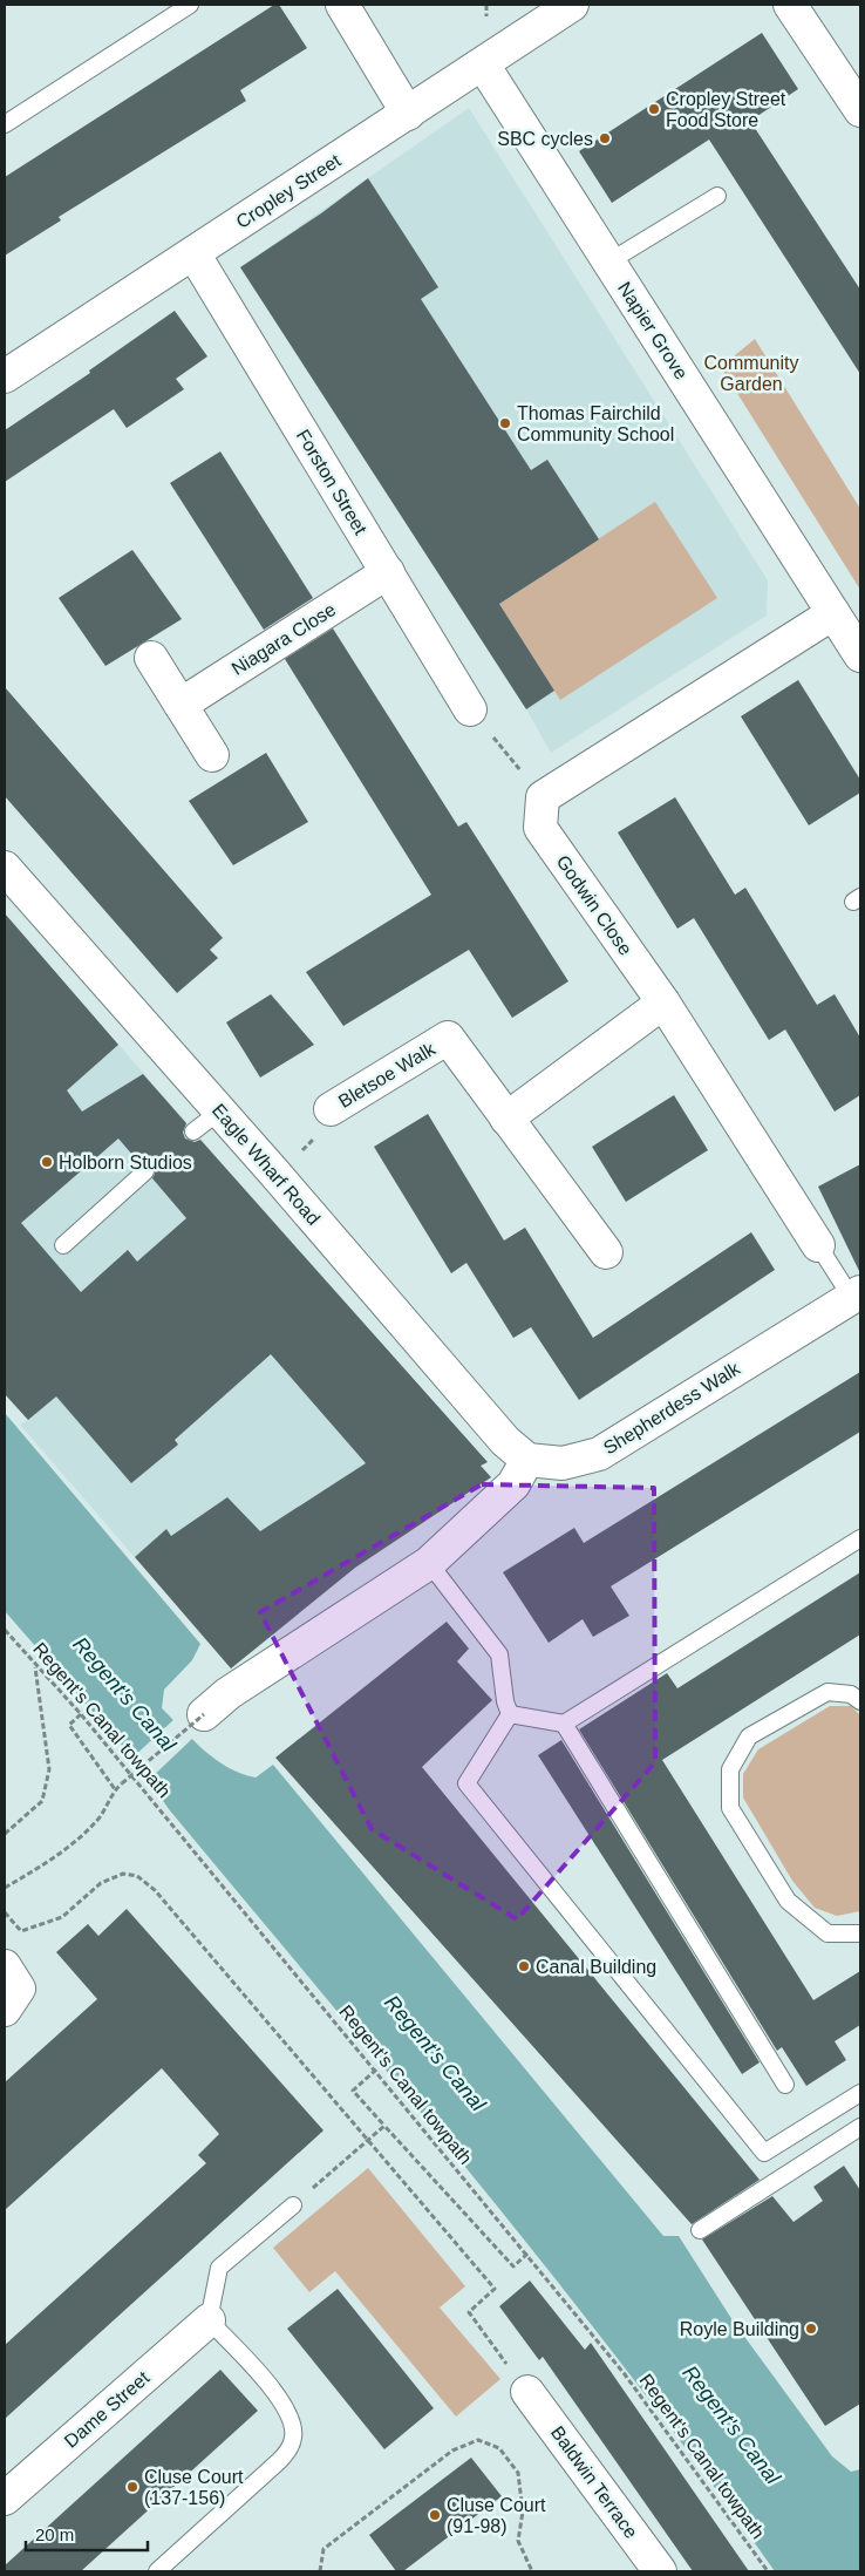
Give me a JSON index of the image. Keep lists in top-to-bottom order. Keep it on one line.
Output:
{"streets":{"street":["Cropley Street","Napier Grove","Forston Street","Niagara Close","Godwin Close","Bletsoe Walk","Eagle Wharf Road","Shepherdess Walk","Dame Street","Baldwin Terrace"],"path":["Regent's Canal towpath"]},"crossings":[["Cropley Street","Napier Grove"],["Cropley Street","Forston Street"],["Forston Street","Niagara Close"],["Godwin Close","Shepherdess Walk"],["Eagle Wharf Road","Shepherdess Walk"]],"water":["Regent's Canal"],"parks":["Community Garden"],"places":["Cropley Street Food Store","SBC cycles","Thomas Fairchild Community School","Holborn Studios","Canal Building","Royle Building","Cluse Court (137-156)","Cluse Court (91-98)"],"scale_bar":"20 m"}
